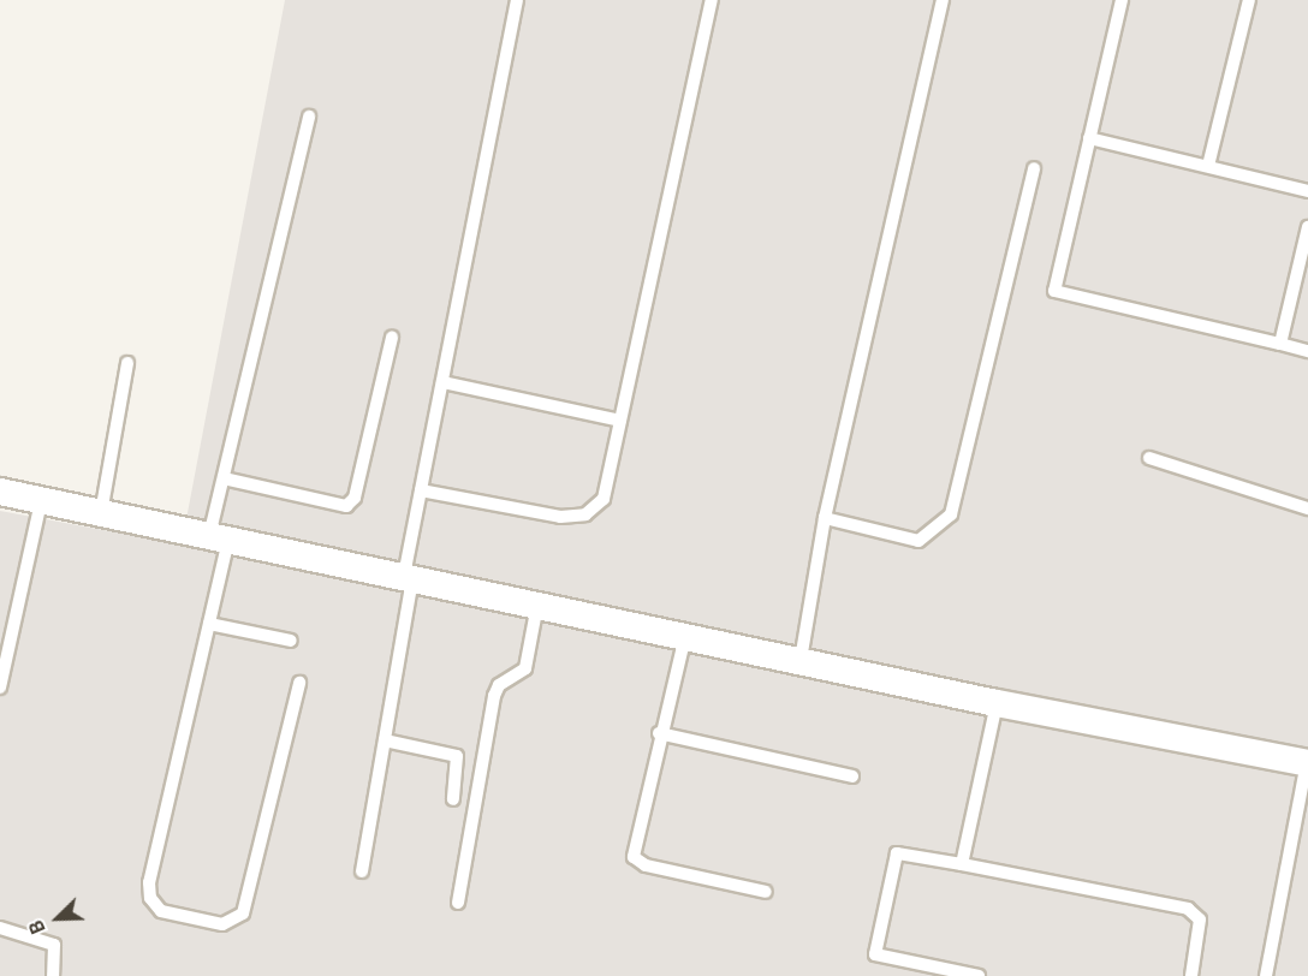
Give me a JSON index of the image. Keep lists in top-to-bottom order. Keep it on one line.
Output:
{"north":"bottom left"}
